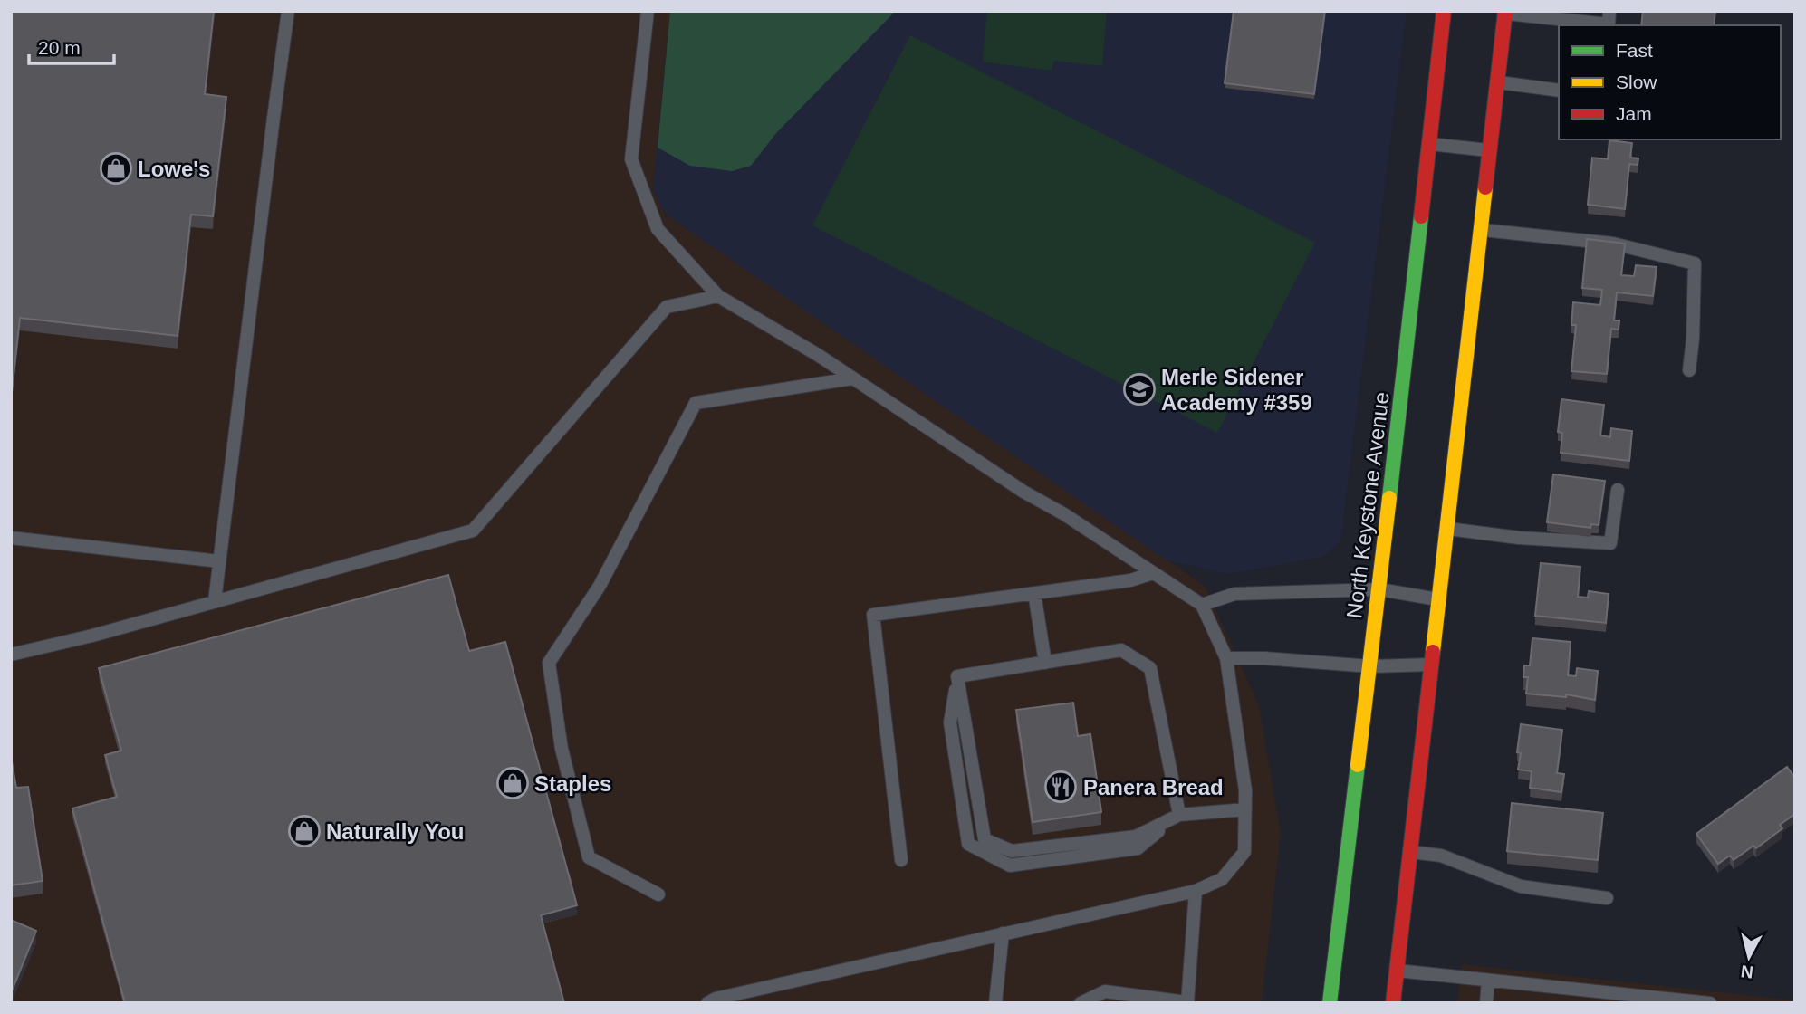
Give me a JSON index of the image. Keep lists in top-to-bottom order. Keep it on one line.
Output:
{"streets":{"main road":["North Keystone Avenue"]},"places":{"shop":["Lowe's","Staples","Naturally You"],"school or university":["Merle Sidener Academy #359"],"restaurant":["Panera Bread"]},"legend":["Fast","Slow","Jam"],"scale_bar":"20 m","north":"bottom"}
